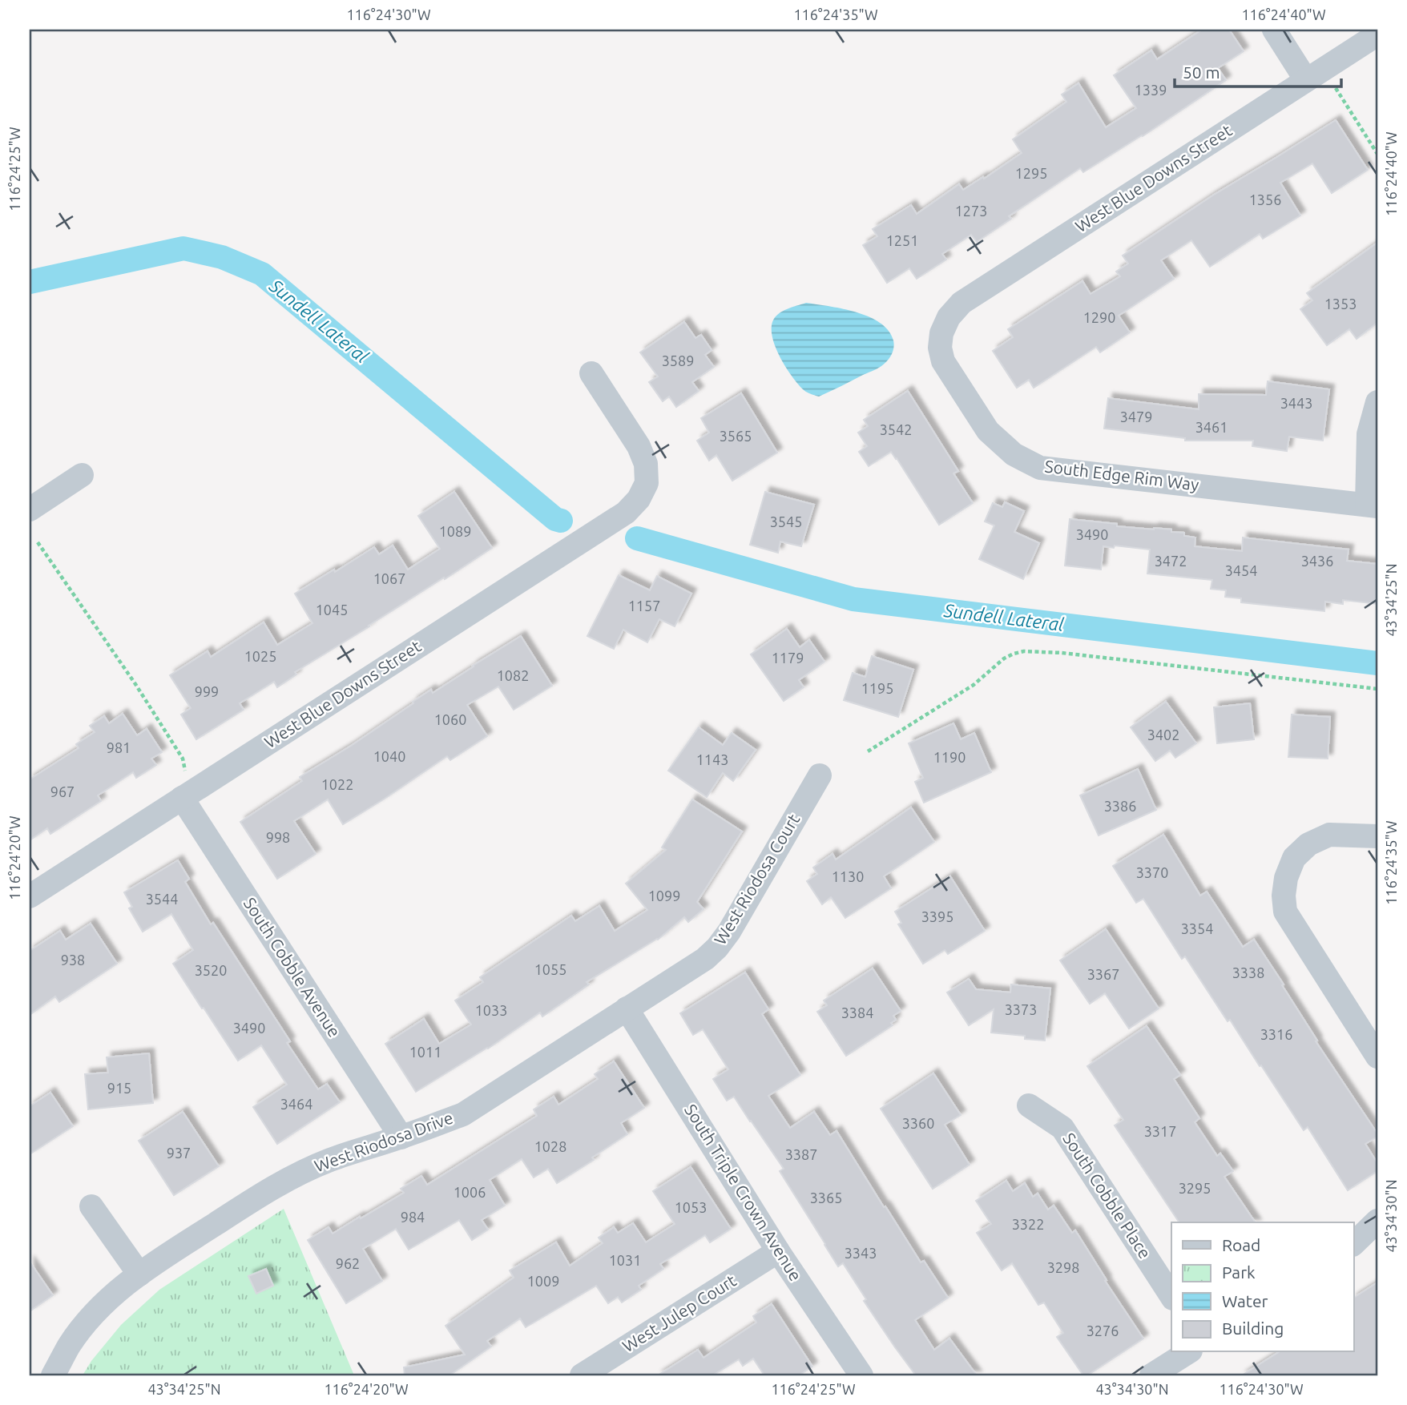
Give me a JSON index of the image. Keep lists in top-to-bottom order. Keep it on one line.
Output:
{"streets":{"street":["West Blue Downs Street","South Edge Rim Way","West Riodosa Court","South Cobble Avenue","West Riodosa Drive","South Triple Crown Avenue","South Cobble Place","West Julep Court"]},"crossings":[["West Blue Downs Street","South Edge Rim Way"],["West Blue Downs Street","South Cobble Avenue"],["West Riodosa Court","West Riodosa Drive"],["West Riodosa Court","South Triple Crown Avenue"],["South Cobble Avenue","West Riodosa Drive"],["West Riodosa Drive","South Triple Crown Avenue"],["South Triple Crown Avenue","West Julep Court"]],"water":["Sundell Lateral"],"house_numbers":["1339","1295","1356","1273","1251","1353","1290","3589","3443","3479","3461","3542","3565","3545","1089","3490","3472","3436","3454","1067","1157","1045","1025","1179","1082","1195","999","1060","3402","981","1040","1190","1143","1022","967","3386","998","3370","1130","1099","3544","3395","3354","938","1055","3520","3338","3367","3373","1033","3384","3490","3316","1011","915","3464","3360","3317","1028","937","3387","3295","1006","3365","1053","984","3322","3343","1031","962","3298","1009","3276"],"legend":["Road","Park","Water","Building"],"scale_bar":"50 m","coordinates":["116°24'30\"W","116°24'35\"W","116°24'40\"W","116°24'25\"W","43°34'25\"N","116°24'20\"W","43°34'30\"N"]}
